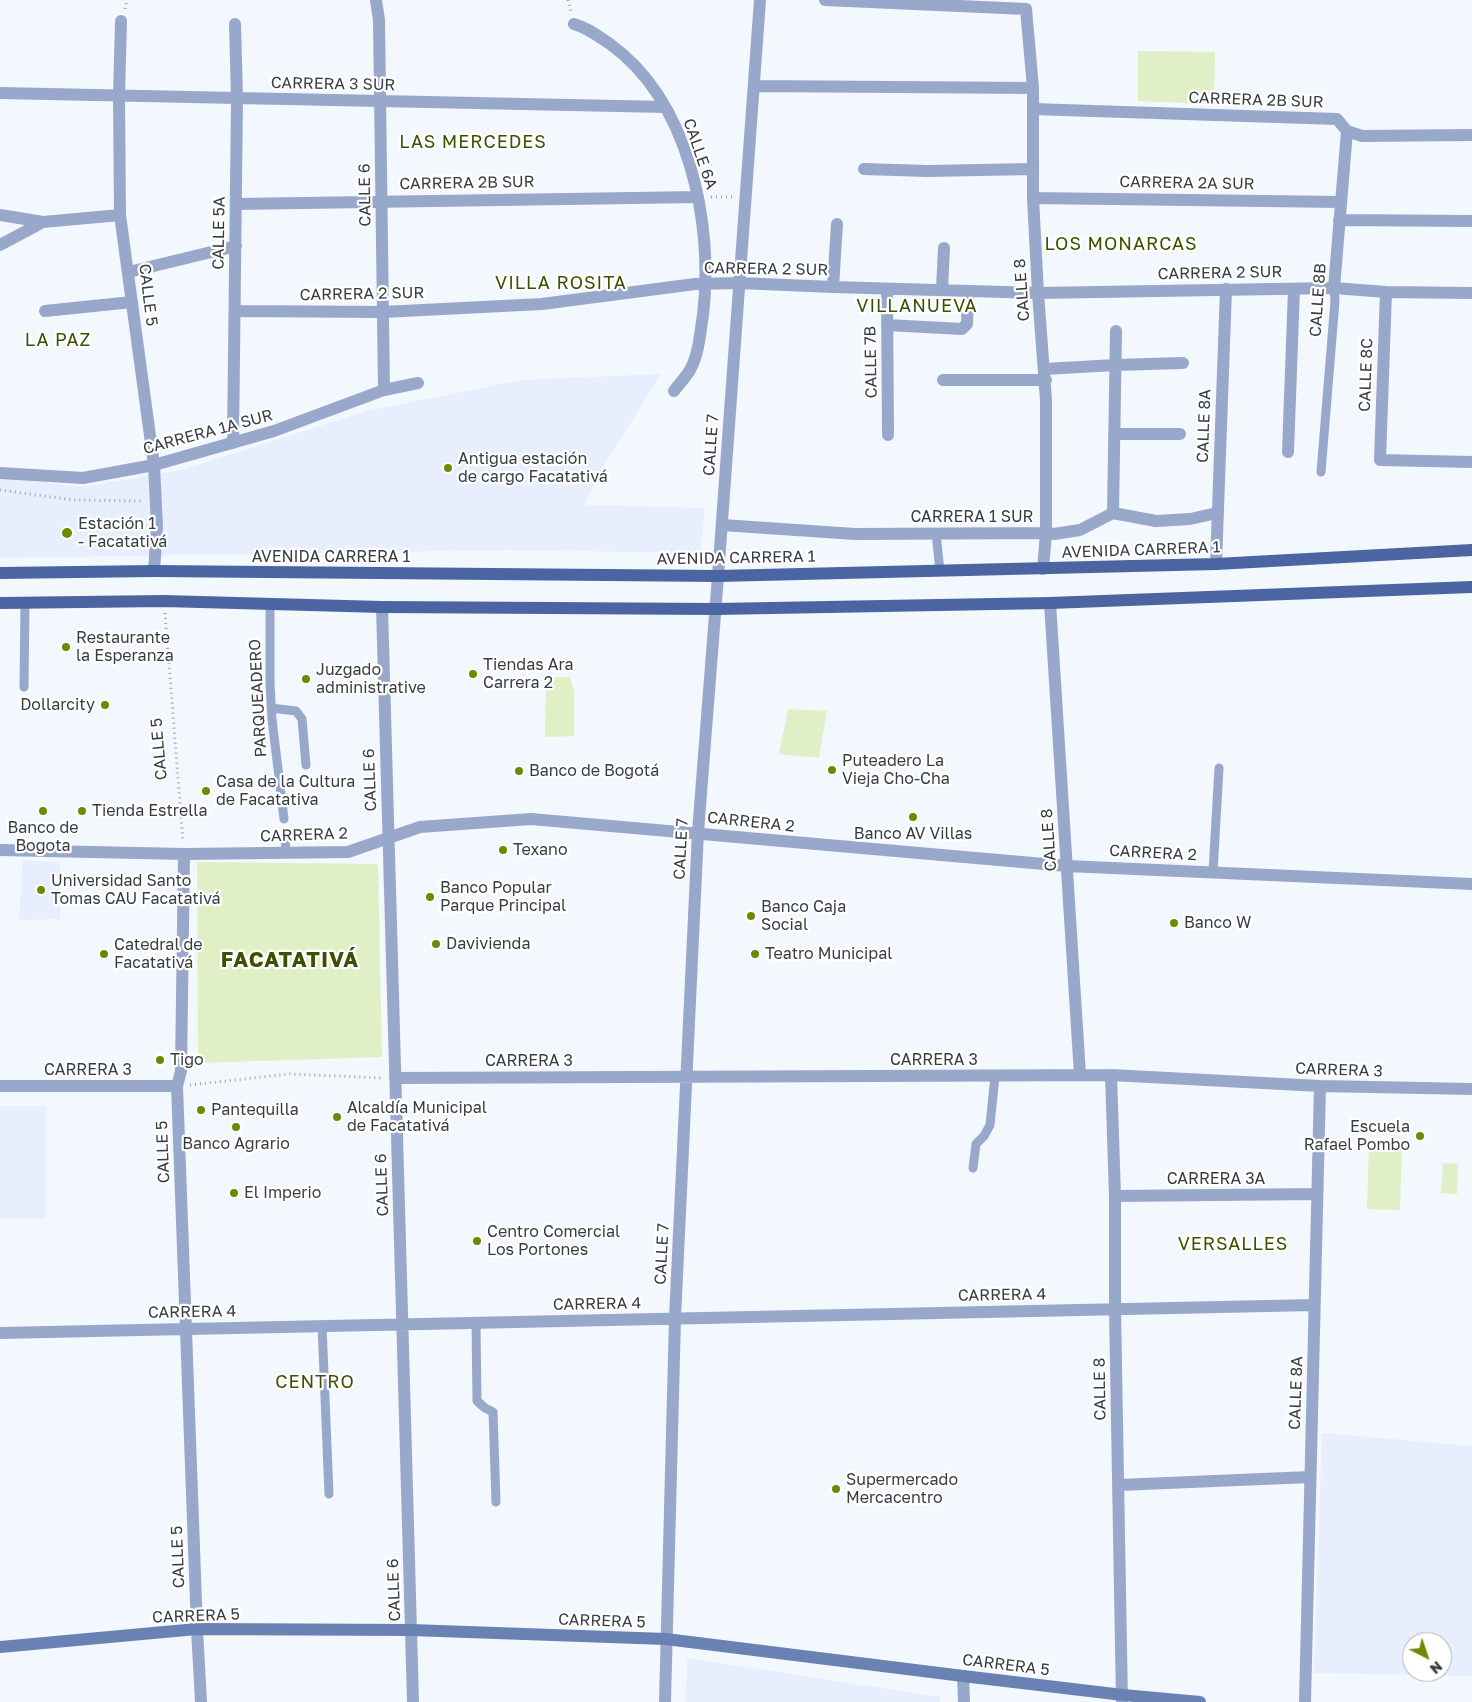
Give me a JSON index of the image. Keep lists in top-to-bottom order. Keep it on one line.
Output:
{"streets":{"main road":["AVENIDA CARRERA 1","CARRERA 5"],"street":["CARRERA 3 SUR","CARRERA 2B SUR","CALLE 6A","CARRERA 2A SUR","CALLE 6","CALLE 5A","CARRERA 2 SUR","CALLE 8","CALLE 5","CALLE 8B","CALLE 7B","CALLE 8C","CALLE 8A","CARRERA 1A SUR","CALLE 7","CARRERA 1 SUR","CARRERA 2","CARRERA 3","CARRERA 3A","CARRERA 4"],"lane":["PARQUEADERO"]},"crossings":[["CARRERA 3 SUR","CALLE 6A"],["CARRERA 3 SUR","CALLE 6"],["CARRERA 3 SUR","CALLE 5A"],["CARRERA 3 SUR","CALLE 5"],["CARRERA 2B SUR","CALLE 6A"],["CARRERA 2B SUR","CALLE 6"],["CARRERA 2B SUR","CALLE 5A"],["CARRERA 2B SUR","CALLE 8"],["CARRERA 2B SUR","CALLE 8B"],["CALLE 6A","CARRERA 2 SUR"],["CARRERA 2A SUR","CALLE 8"],["CARRERA 2A SUR","CALLE 8B"],["CALLE 6","CARRERA 2 SUR"],["CALLE 6","CARRERA 1A SUR"],["CALLE 6","CARRERA 2"],["CALLE 6","CARRERA 3"],["CALLE 6","CARRERA 4"],["CALLE 6","CARRERA 5"],["CALLE 5A","CARRERA 2 SUR"],["CALLE 5A","CARRERA 1A SUR"],["CARRERA 2 SUR","CALLE 8"],["CARRERA 2 SUR","CALLE 8B"],["CARRERA 2 SUR","CALLE 7B"],["CARRERA 2 SUR","CALLE 8C"],["CARRERA 2 SUR","CALLE 8A"],["CARRERA 2 SUR","CALLE 7"],["CALLE 8","CARRERA 1 SUR"],["CALLE 8","AVENIDA CARRERA 1"],["CALLE 8","CARRERA 2"],["CALLE 8","CARRERA 3"],["CALLE 8","CARRERA 3A"],["CALLE 8","CARRERA 4"],["CALLE 8","CARRERA 5"],["CALLE 5","CARRERA 1A SUR"],["CALLE 5","AVENIDA CARRERA 1"],["CALLE 5","CARRERA 2"],["CALLE 5","CARRERA 3"],["CALLE 5","CARRERA 4"],["CALLE 5","CARRERA 5"],["CALLE 8A","AVENIDA CARRERA 1"],["CALLE 8A","CARRERA 3"],["CALLE 8A","CARRERA 3A"],["CALLE 8A","CARRERA 4"],["CALLE 7","CARRERA 1 SUR"],["CALLE 7","AVENIDA CARRERA 1"],["CALLE 7","CARRERA 2"],["CALLE 7","CARRERA 3"],["CALLE 7","CARRERA 4"],["CALLE 7","CARRERA 5"]],"districts":["LAS MERCEDES","LOS MONARCAS","VILLA ROSITA","VILLANUEVA","LA PAZ","FACATATIVÁ","VERSALLES","CENTRO"],"places":["Antigua estación de cargo Facatativá","Estación 1 - Facatativá","Restaurante la Esperanza","Tiendas Ara Carrera 2","Juzgado administrative","Dollarcity","Puteadero La Vieja Cho-Cha","Banco de Bogotá","Casa de la Cultura de Facatativa","Banco de Bogota","Tienda Estrella","Banco AV Villas","Texano","Universidad Santo Tomas CAU Facatativá","Banco Popular Parque Principal","Banco Caja Social","Banco W","Davivienda","Catedral de Facatativá","Teatro Municipal","Tigo","Pantequilla","Alcaldía Municipal de Facatativá","Banco Agrario","Escuela Rafael Pombo","El Imperio","Centro Comercial Los Portones","Supermercado Mercacentro"],"north":"bottom right"}
